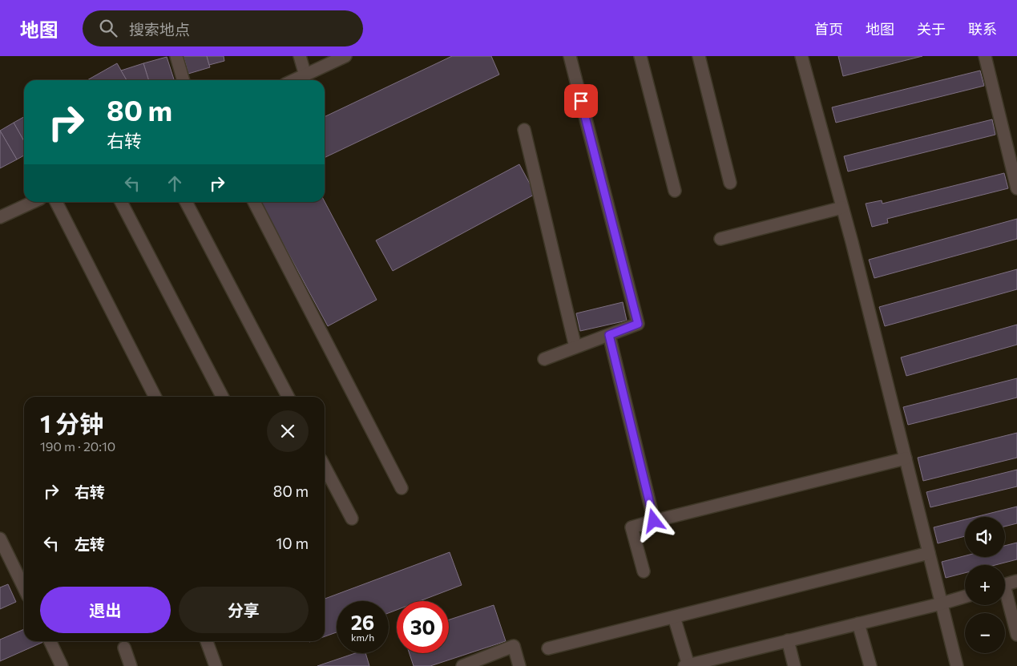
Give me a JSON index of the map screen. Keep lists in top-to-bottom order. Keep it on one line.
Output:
{"page":{"header":"地图","search":"搜索地点","nav":["首页","地图","关于","联系"],"turn":["80 m","右转"],"heading":["1 分钟","190 m · 20:10"],"list":[{"name":"右转","value":"80 m"},{"name":"左转","value":"10 m"}],"map_buttons":["+","−"],"buttons":["退出","分享"],"speed":"26 km/h","limit":"30"}}
